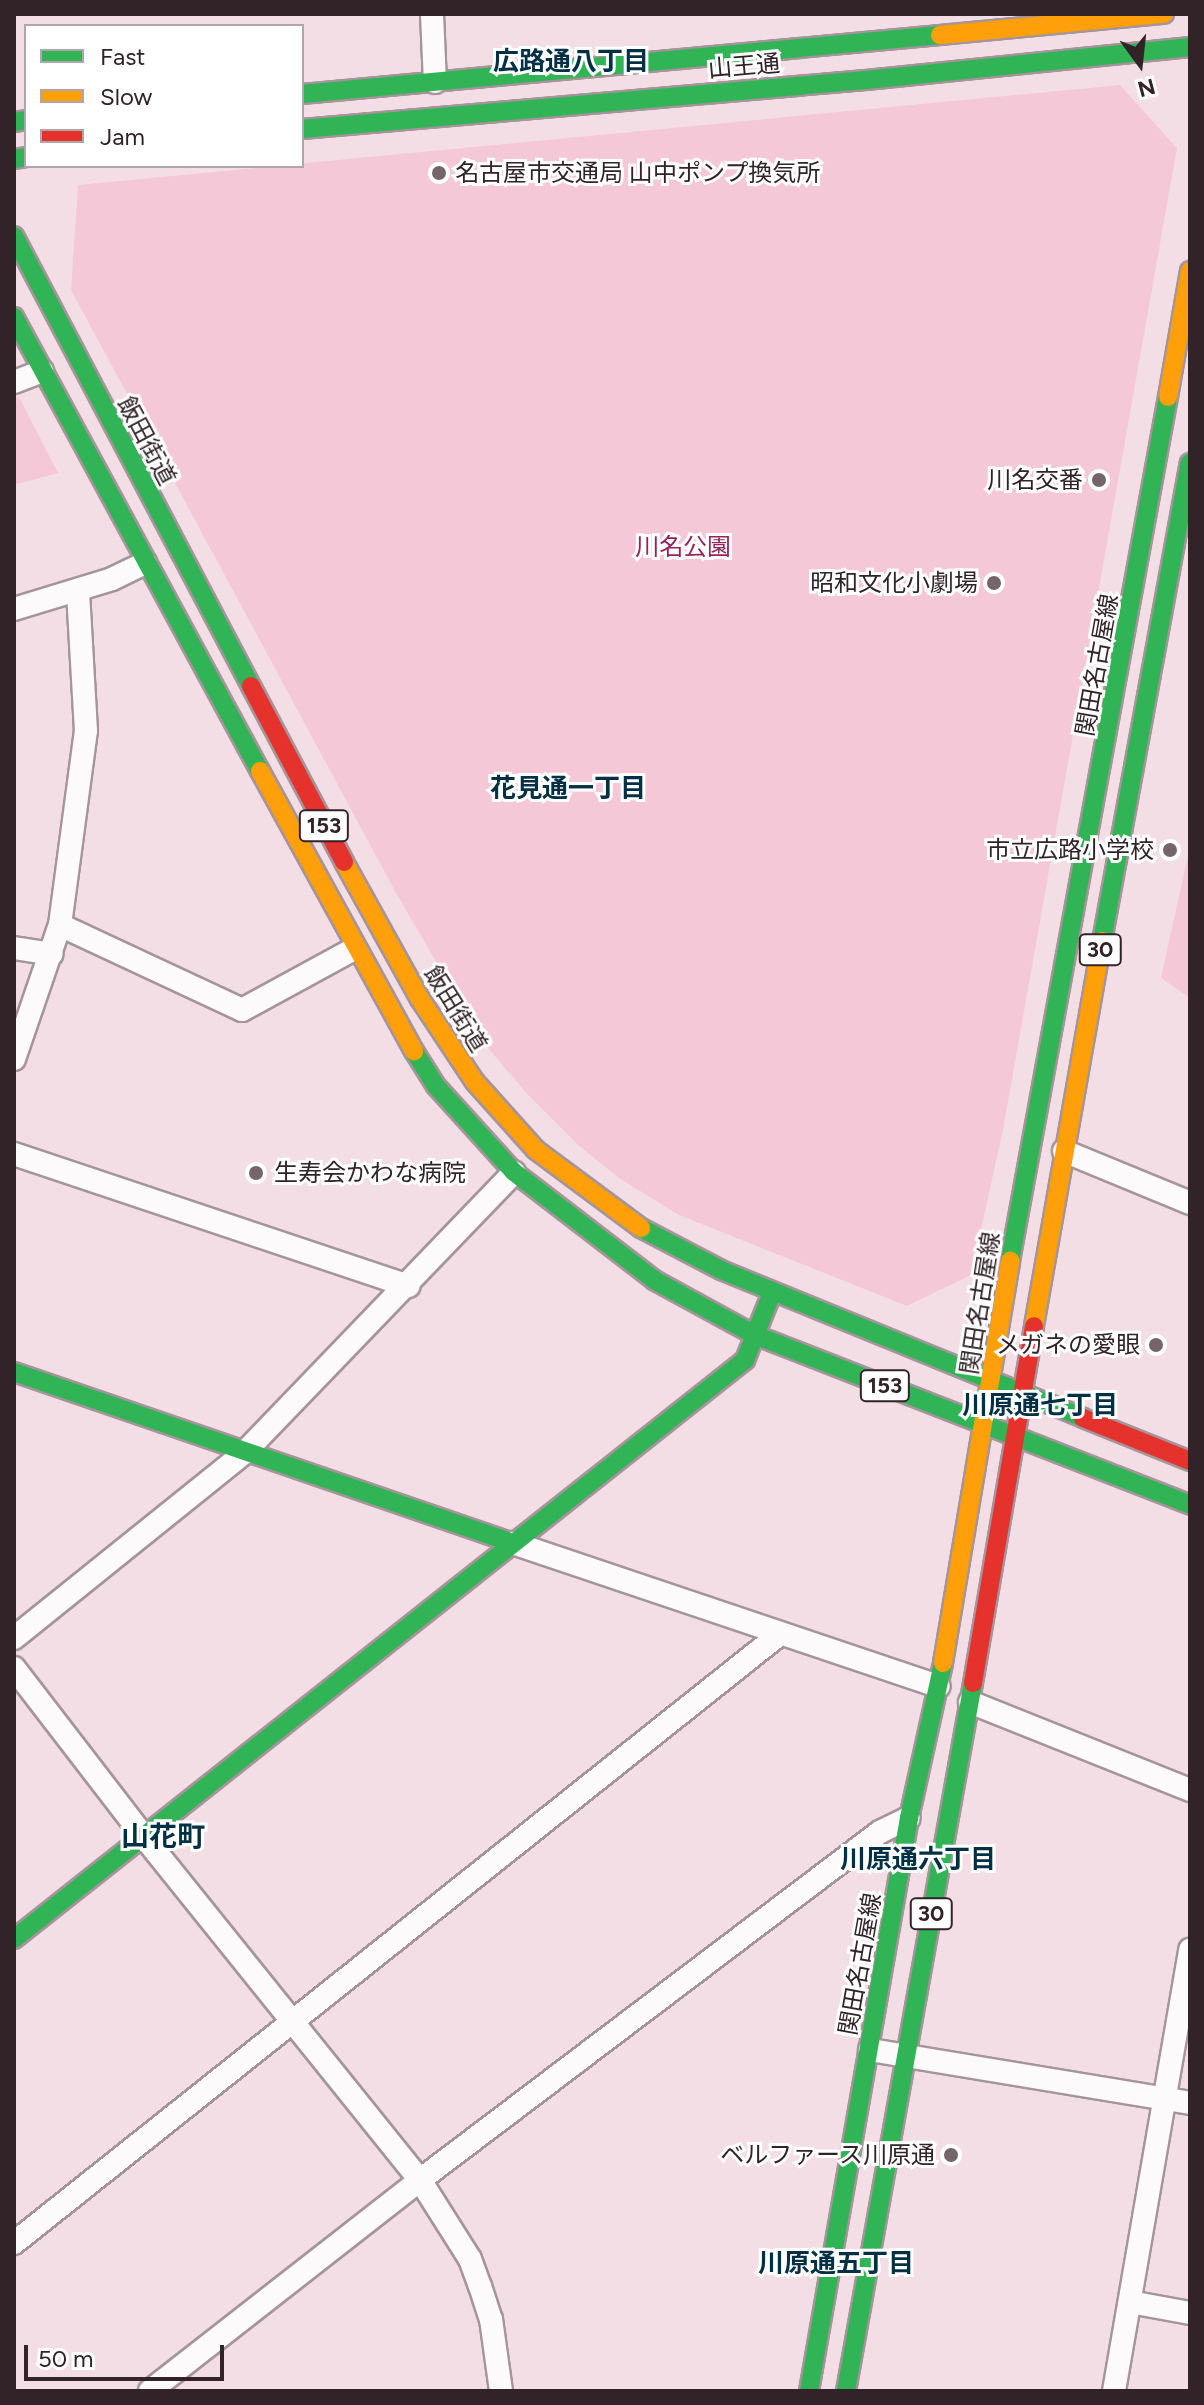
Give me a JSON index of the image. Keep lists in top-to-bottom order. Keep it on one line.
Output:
{"streets":{"main road":["山王通","飯田街道","関田名古屋線","153","30"]},"crossings":[["飯田街道","関田名古屋線"],["飯田街道","30"],["関田名古屋線","153"],["153","30"]],"districts":["広路通八丁目","花見通一丁目","川原通七丁目","山花町","川原通六丁目","川原通五丁目"],"parks":["川名公園"],"places":["名古屋市交通局 山中ポンプ換気所","川名交番","昭和文化小劇場","市立広路小学校","生寿会かわな病院","メガネの愛眼","ベルファース川原通"],"legend":["Fast","Slow","Jam"],"scale_bar":"50 m","north":"bottom"}
